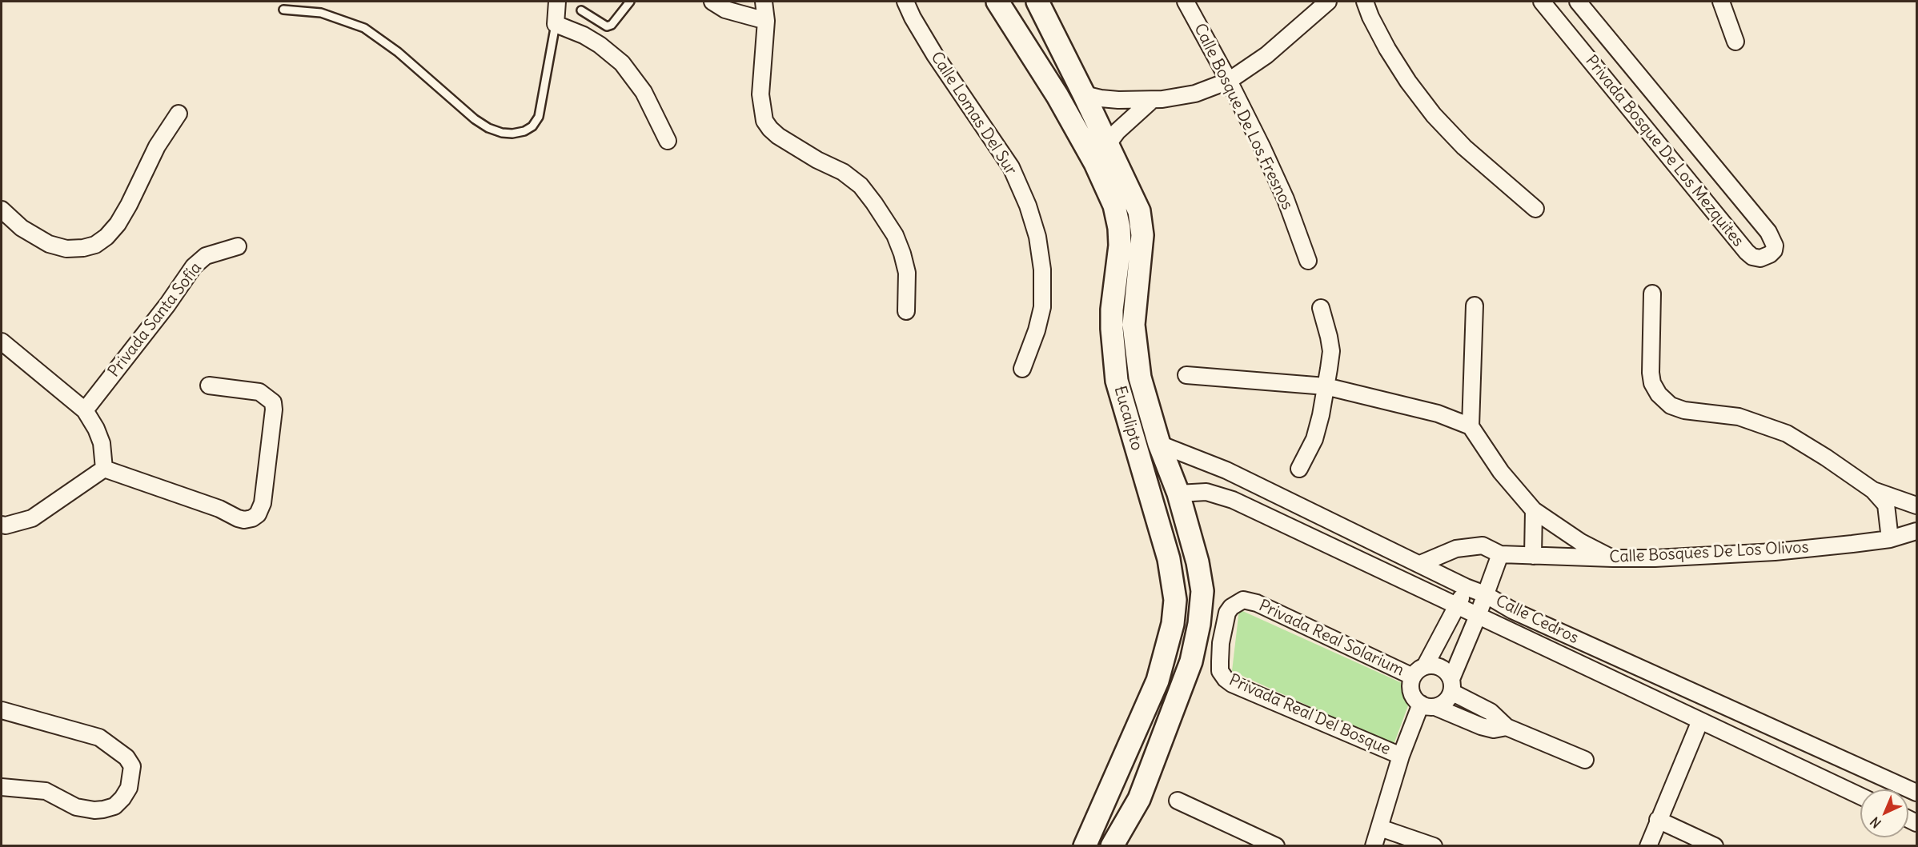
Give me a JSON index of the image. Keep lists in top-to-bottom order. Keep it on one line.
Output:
{"streets":{"street":["Calle Lomas Del Sur","Calle Bosque De Los Fresnos","Privada Bosque De Los Mezquites","Privada Santa Sofía","Eucalipto","Calle Bosques De Los Olivos","Calle Cedros","Privada Real Solarium","Privada Real Del Bosque"]},"crossings":[["Eucalipto","Calle Cedros"],["Calle Bosques De Los Olivos","Calle Cedros"],["Privada Real Solarium","Privada Real Del Bosque"]],"north":"bottom left"}
